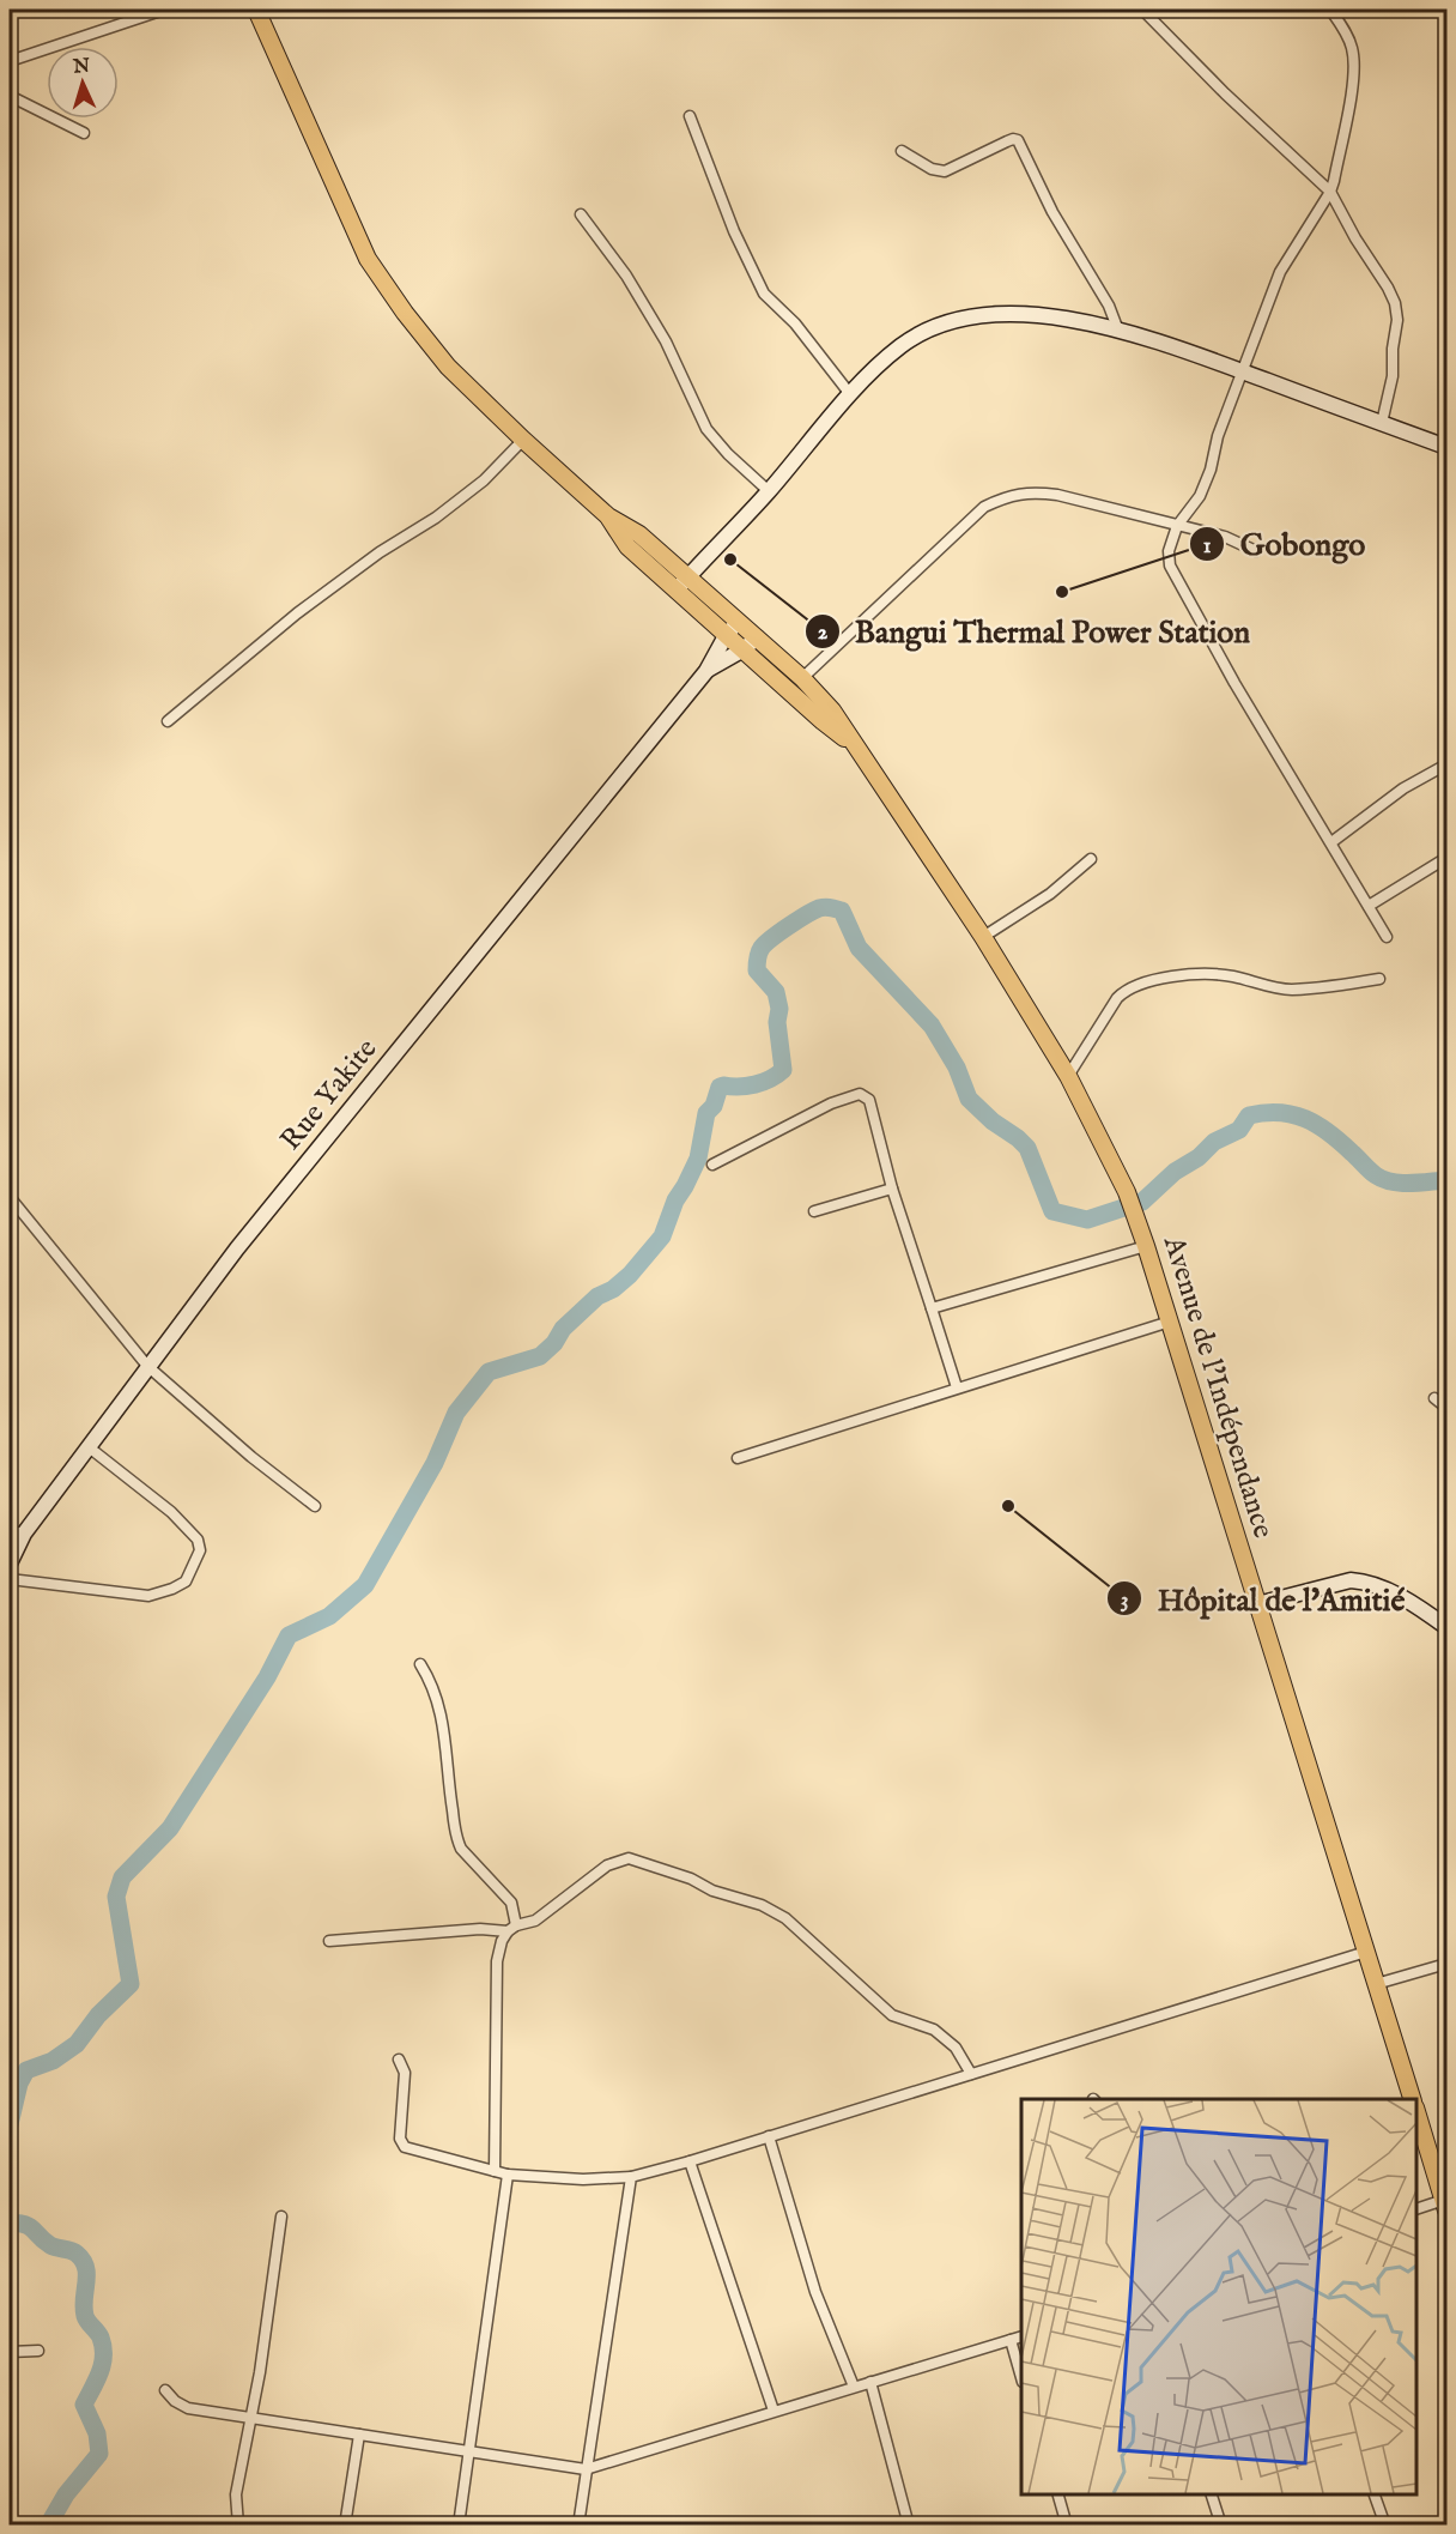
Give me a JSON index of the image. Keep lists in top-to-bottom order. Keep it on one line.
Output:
{"streets":{"main road":["Rue Yakite","Avenue de l'Indépendance"]},"crossings":[["Rue Yakite","Avenue de l'Indépendance"]],"places":["Bangui Thermal Power Station","Gobongo","Hôpital de l'Amitié"],"north":"top"}
